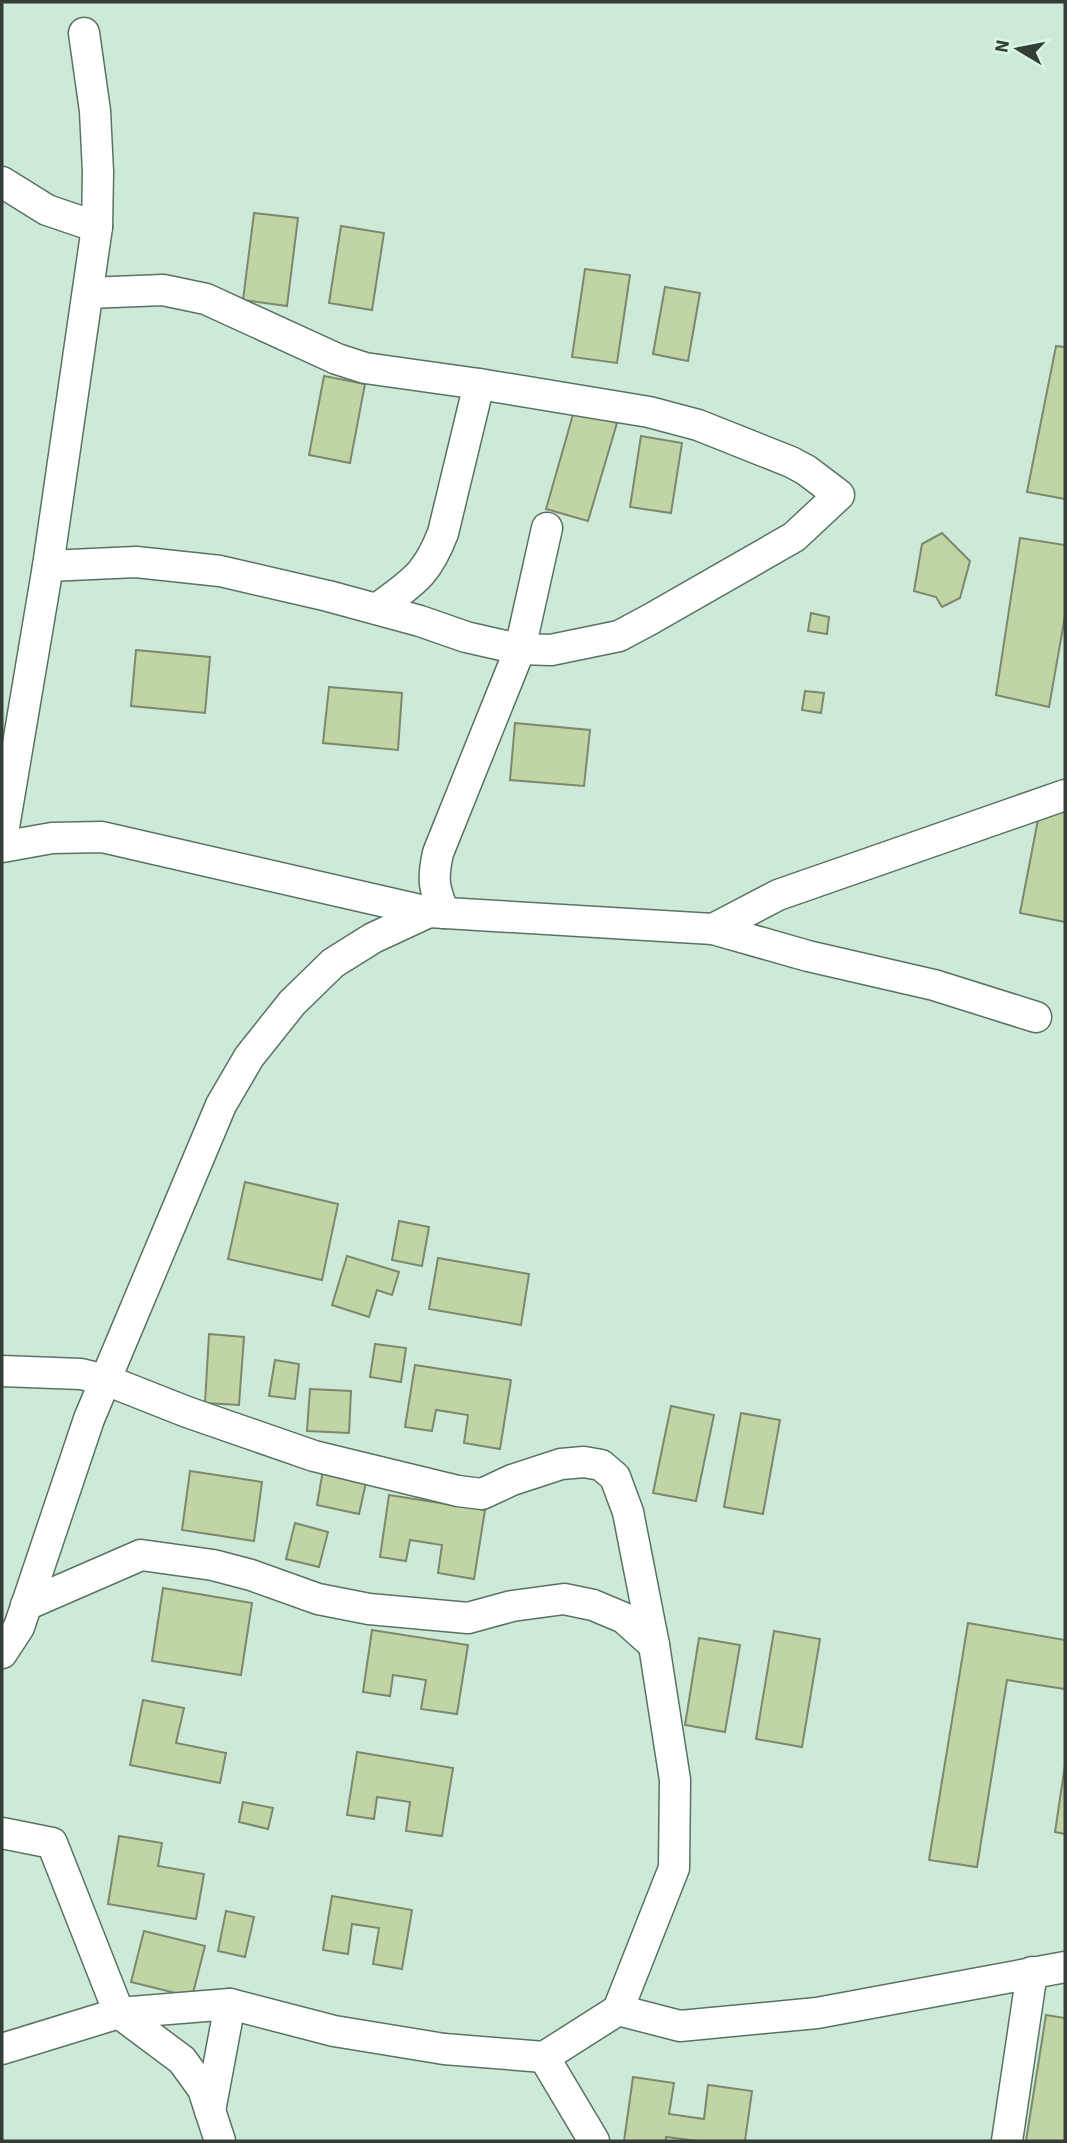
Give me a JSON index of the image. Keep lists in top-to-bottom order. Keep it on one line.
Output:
{"north":"left"}
